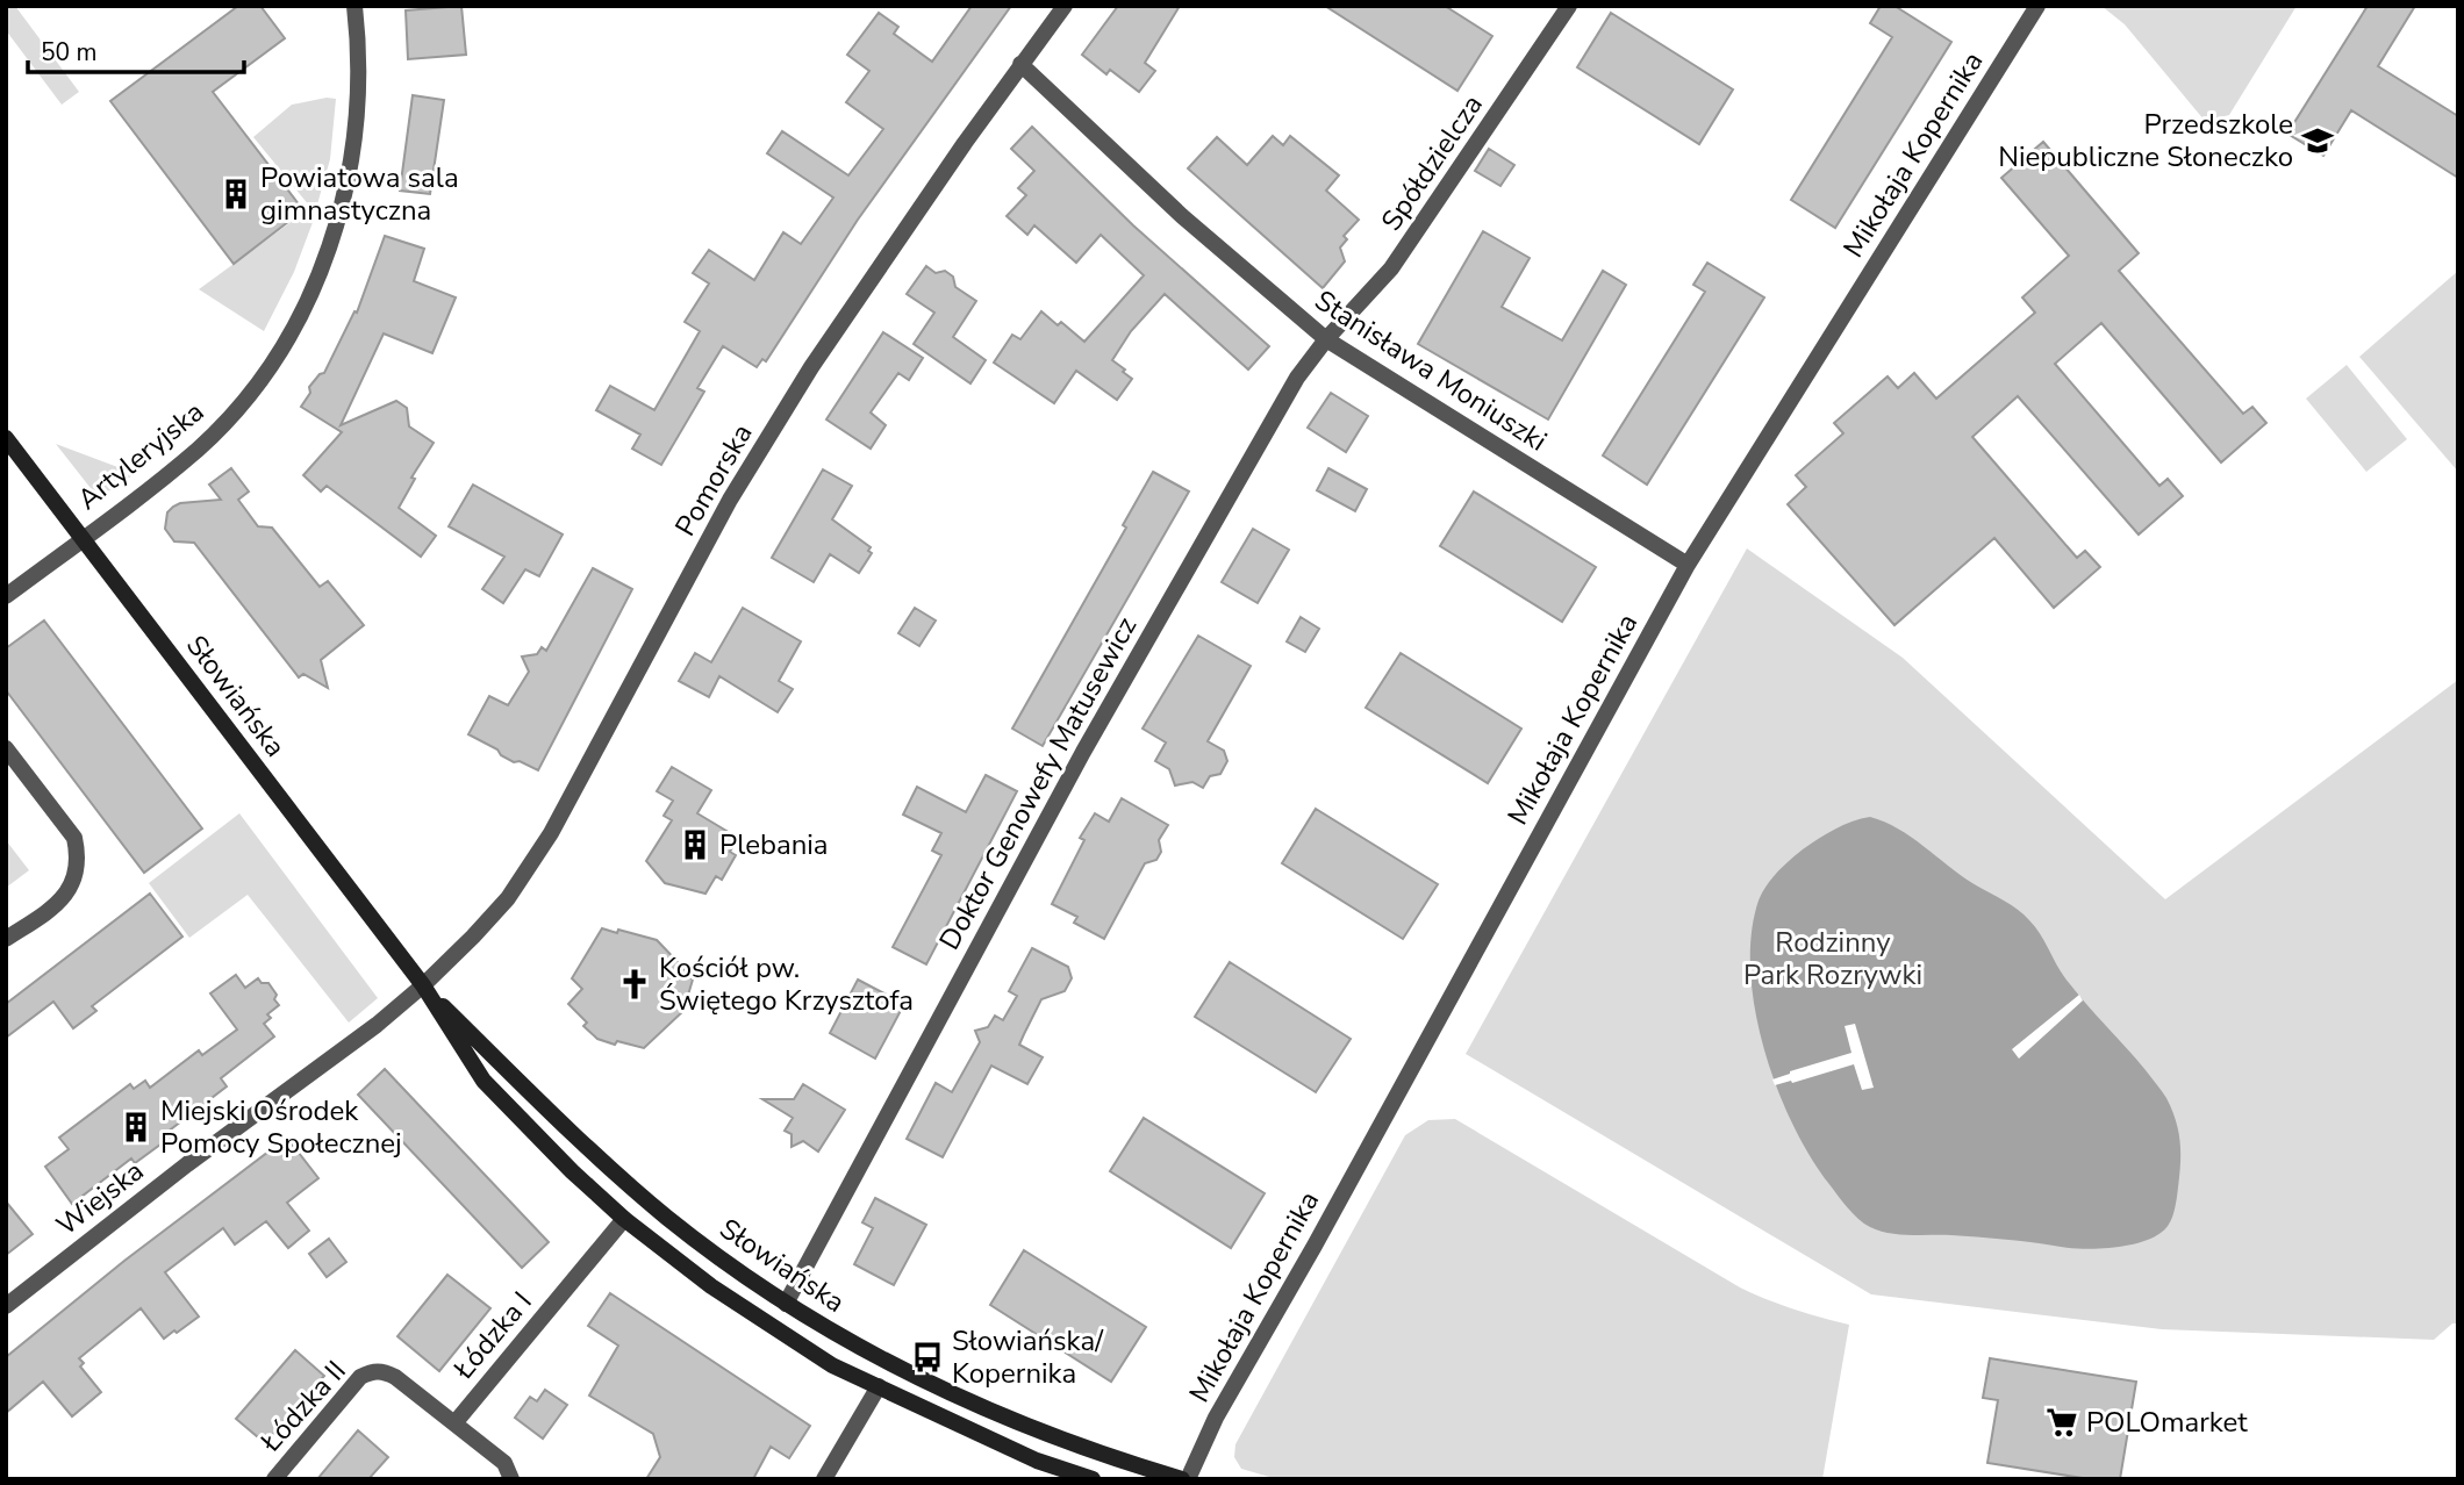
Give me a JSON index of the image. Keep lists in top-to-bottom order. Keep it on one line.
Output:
{"streets":{"street":["Mikołaja Kopernika","Spółdzielcza","Stanisława Moniuszki","Artyleryjska","Pomorska","Słowiańska","Doktor Genowefy Matusewicz","Wiejska","Łódzka I","Łódzka II"]},"crossings":[["Mikołaja Kopernika","Stanisława Moniuszki"],["Spółdzielcza","Stanisława Moniuszki"],["Spółdzielcza","Doktor Genowefy Matusewicz"],["Stanisława Moniuszki","Pomorska"],["Stanisława Moniuszki","Doktor Genowefy Matusewicz"],["Artyleryjska","Słowiańska"],["Pomorska","Słowiańska"],["Pomorska","Wiejska"],["Słowiańska","Doktor Genowefy Matusewicz"],["Słowiańska","Wiejska"],["Słowiańska","Łódzka I"],["Łódzka I","Łódzka II"]],"parks":["Rodzinny Park Rozrywki"],"places":{"school or university":["Przedszkole Niepubliczne Słoneczko"],"building":["Powiatowa sala gimnastyczna","Plebania","Miejski Ośrodek Pomocy Społecznej"],"church":["Kościół pw. Świętego Krzysztofa"],"bus stop":["Słowiańska/ Kopernika"],"supermarket":["POLOmarket"]},"scale_bar":"50 m"}
